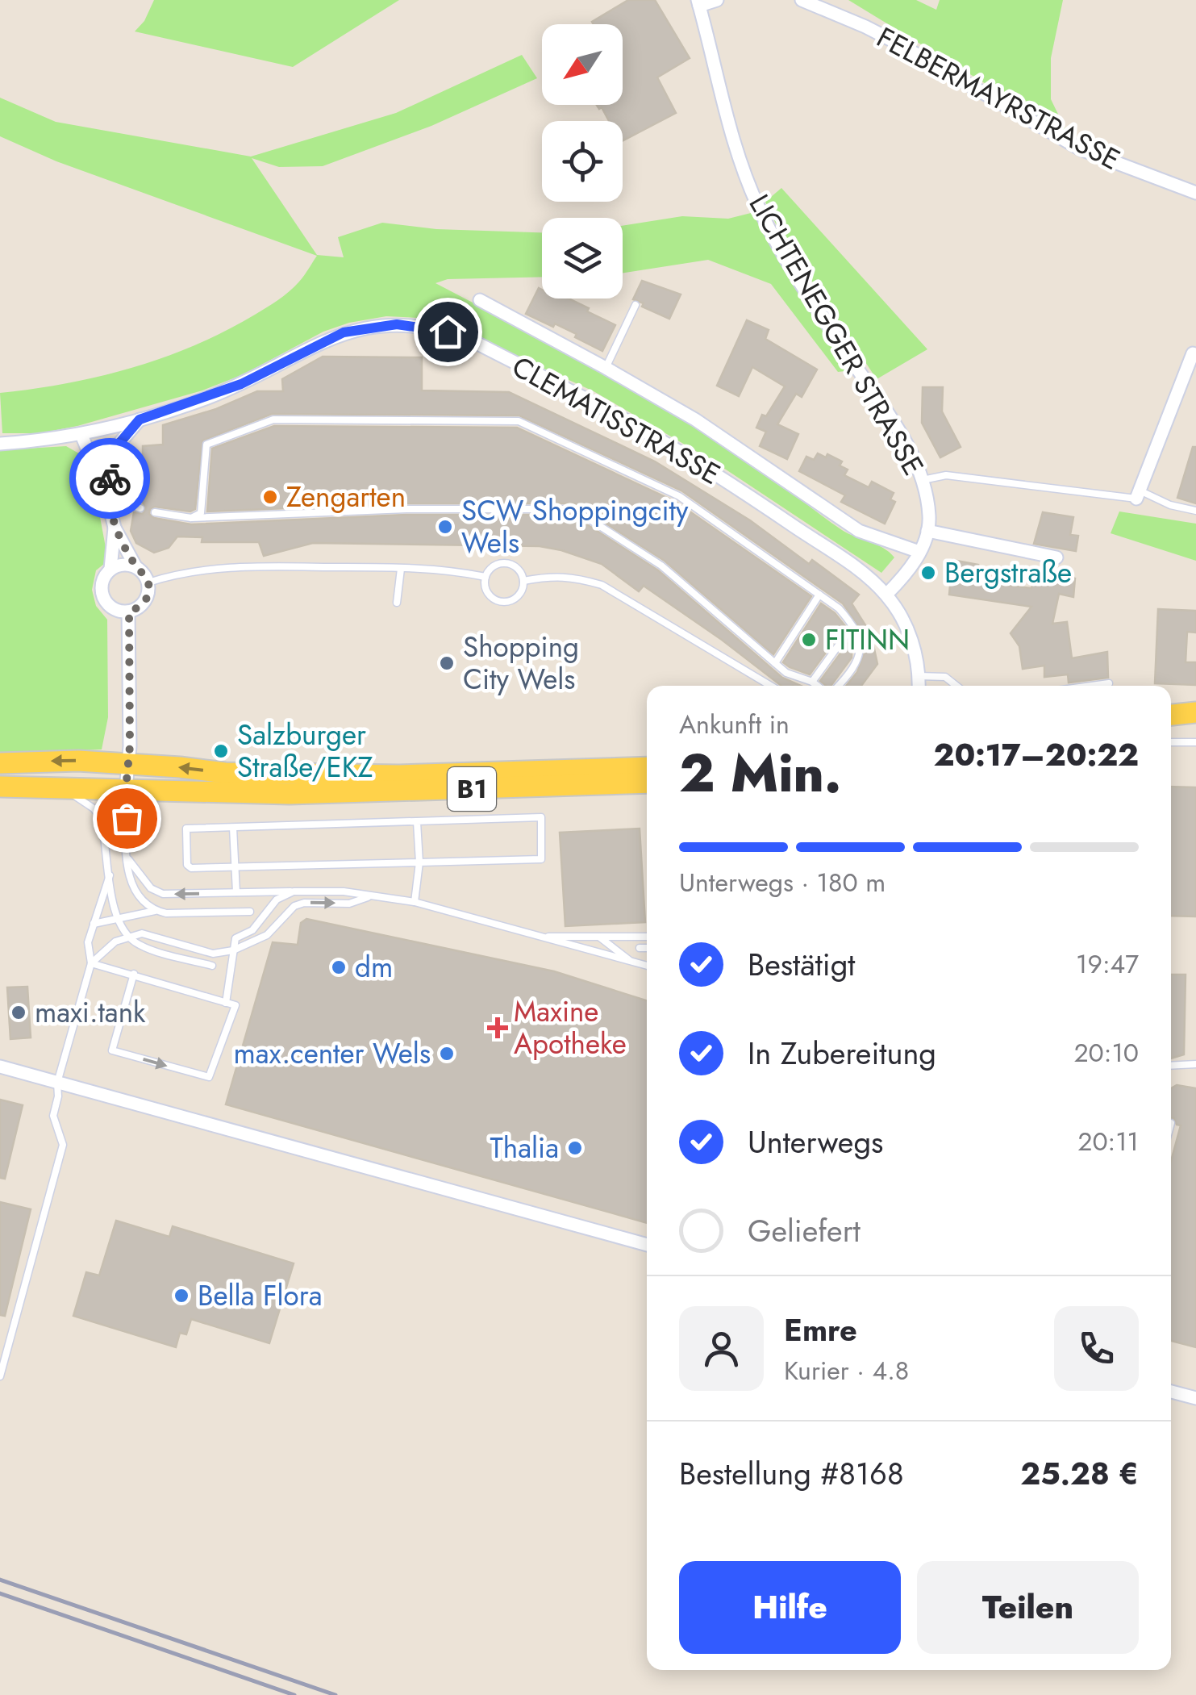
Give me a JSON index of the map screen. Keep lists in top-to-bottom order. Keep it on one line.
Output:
{"streets":{"main road":["B1"],"street":["FELBERMAYRSTRASSE","LICHTENEGGER STRASSE","CLEMATISSTRASSE"]},"crossings":[["LICHTENEGGER STRASSE","CLEMATISSTRASSE"]],"places":{"other":["Zengarten","SCW Shoppingcity Wels","Bergstraße","FITINN","Shopping City Wels","Salzburger Straße/EKZ","dm","maxi.tank","max.center Wels","Thalia","Bella Flora"],"health":["Maxine Apotheke"]},"north":"bottom left","page":{"heading":["2 Min.","Ankunft in","20:17–20:22"],"panel":["Emre","Kurier · 4.8","Bestellung #8168","25.28 €"],"bar":"Unterwegs · 180 m","list":[["Bestätigt","19:47"],["In Zubereitung","20:10"],["Unterwegs","20:11"],"Geliefert"],"buttons":["Hilfe","Teilen"]}}
